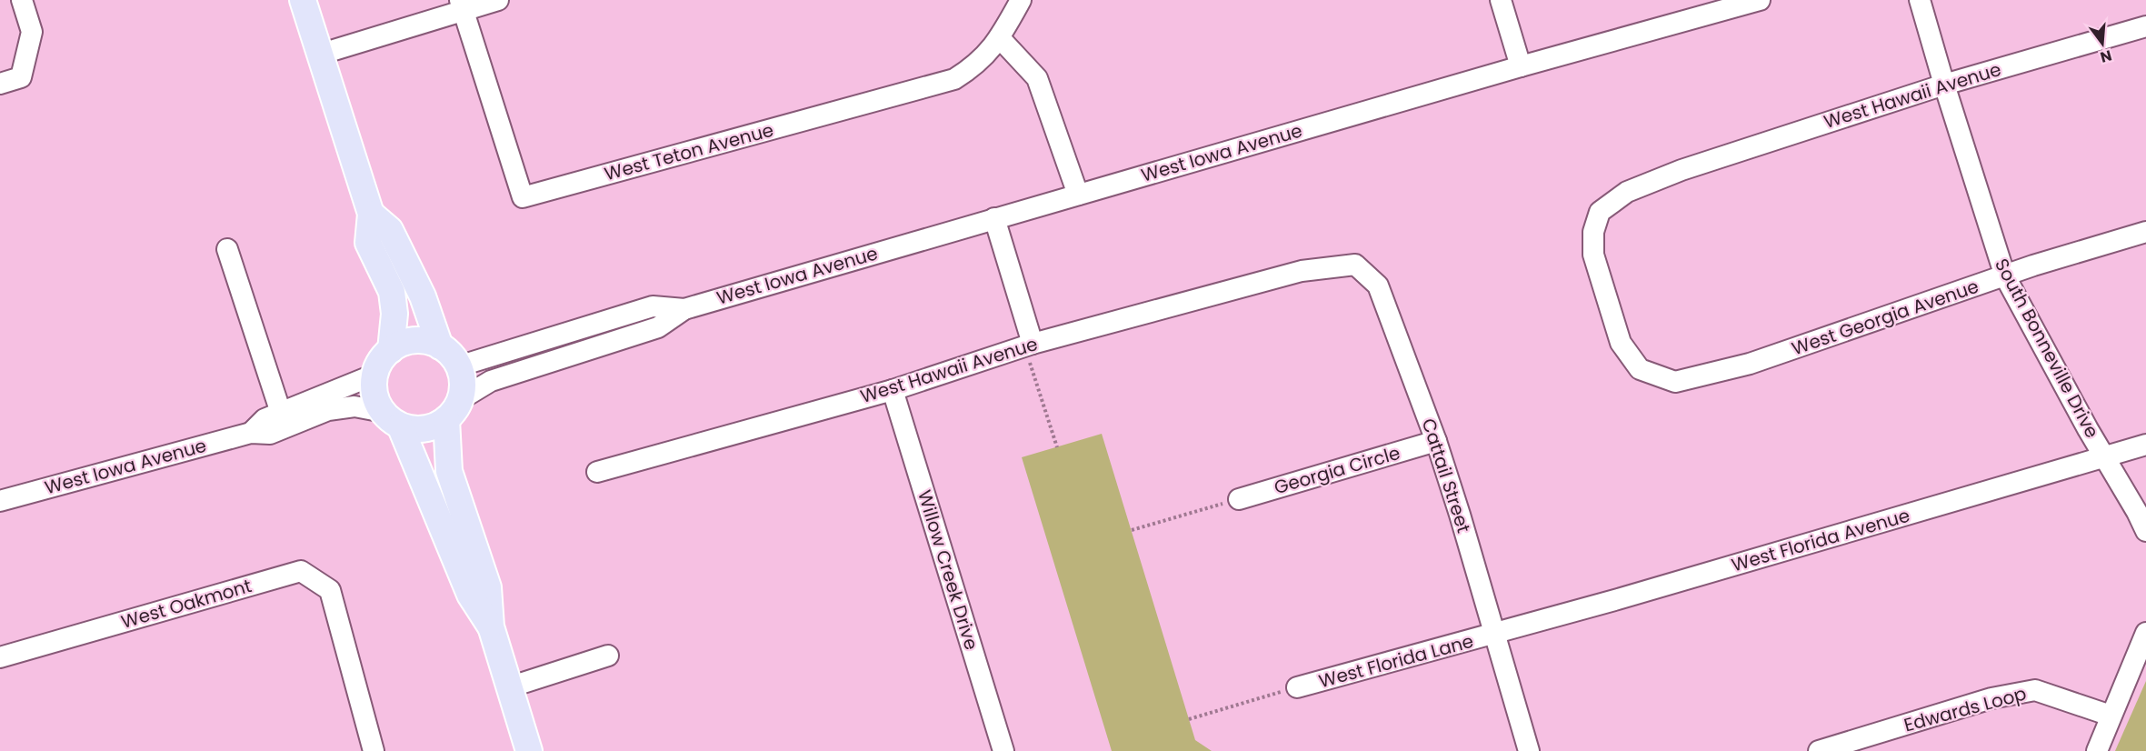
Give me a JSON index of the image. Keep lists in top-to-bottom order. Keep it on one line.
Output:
{"streets":{"street":["West Hawaii Avenue","West Teton Avenue","West Iowa Avenue","West Georgia Avenue","South Bonneville Drive","Georgia Circle","Cattail Street","West Florida Avenue","Willow Creek Drive","West Oakmont","West Florida Lane","Edwards Loop"]},"crossings":[["West Hawaii Avenue","West Georgia Avenue"],["West Hawaii Avenue","South Bonneville Drive"],["West Hawaii Avenue","Cattail Street"],["West Hawaii Avenue","Willow Creek Drive"],["West Georgia Avenue","South Bonneville Drive"],["South Bonneville Drive","West Florida Avenue"],["Georgia Circle","Cattail Street"],["Cattail Street","West Florida Avenue"],["Cattail Street","West Florida Lane"],["West Florida Avenue","West Florida Lane"]],"north":"bottom"}
